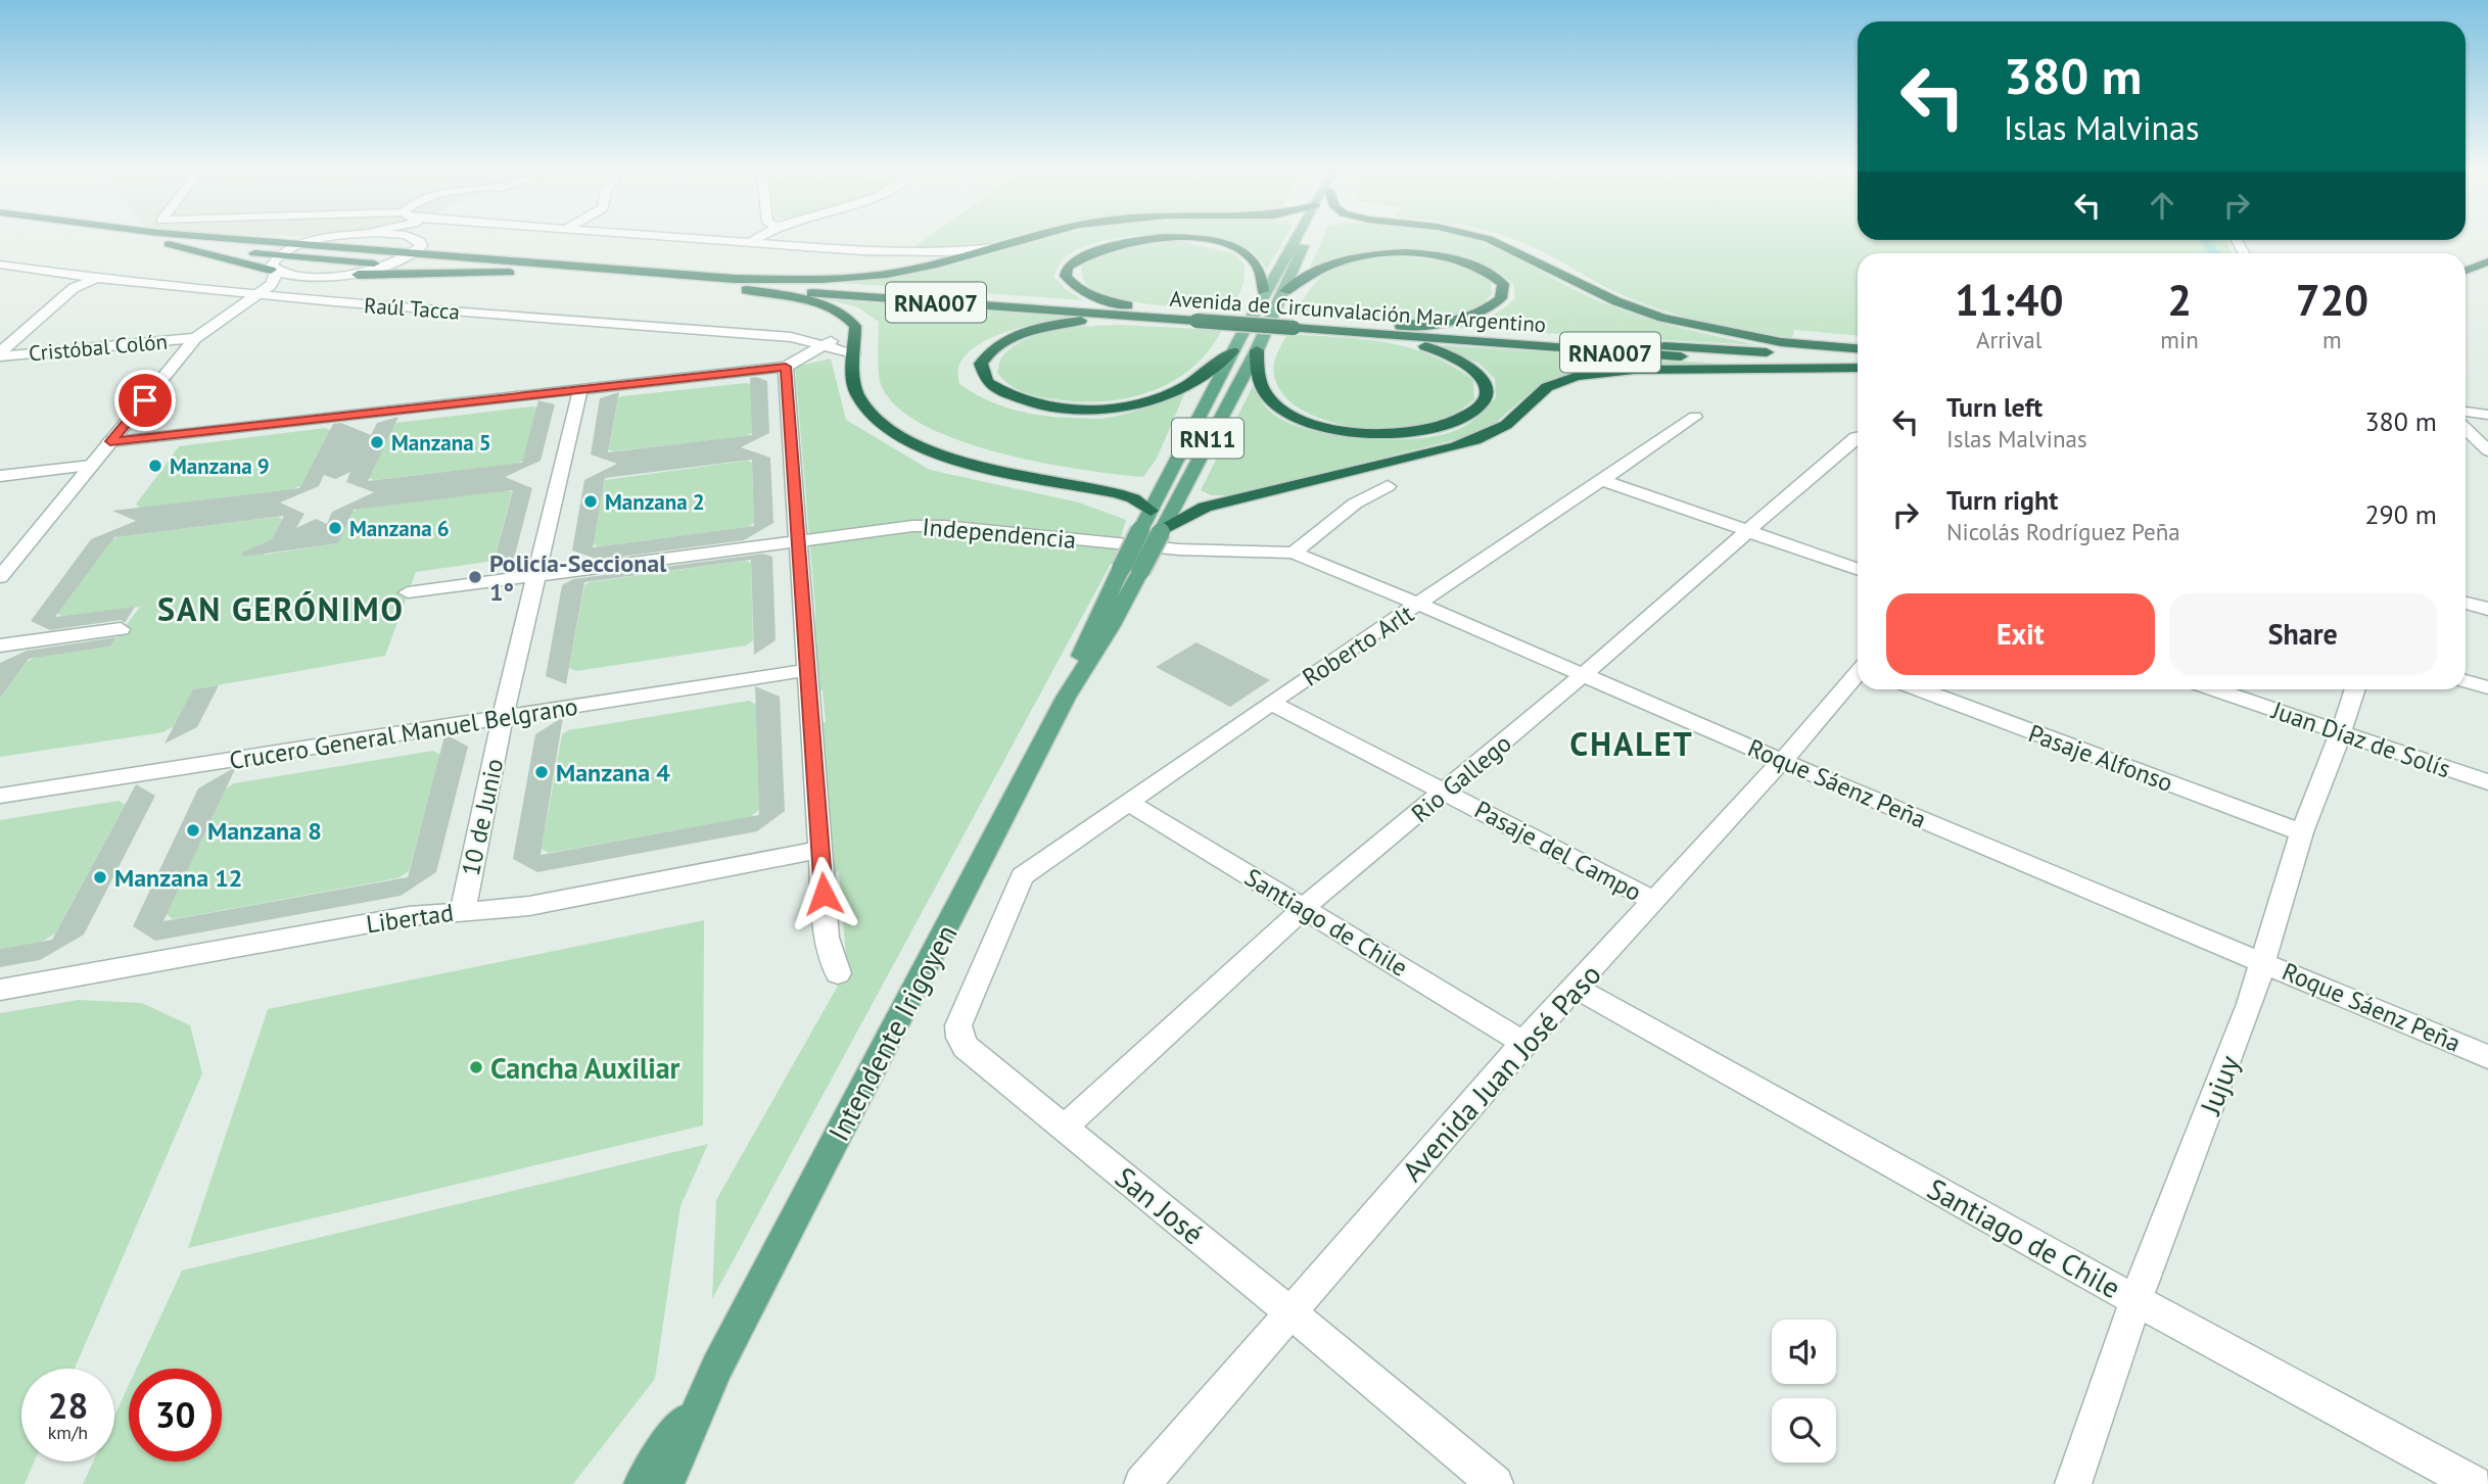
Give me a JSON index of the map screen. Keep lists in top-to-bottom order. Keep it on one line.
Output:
{"streets":{"highway":["RNA007","Avenida de Circunvalación Mar Argentino"],"main road":["RN11","Intendente Irigoyen"],"street":["Raúl Tacca","Cristóbal Colón","Independencia","Roberto Arlt","Crucero General Manuel Belgrano","Juan Díaz de Solís","Pasaje Alfonso","Rio Gallego","Roque Sáenz Peña","10 de Junio","Pasaje del Campo","Libertad","Santiago de Chile","Avenida Juan José Paso","Jujuy","San José"]},"crossings":[["RNA007","Avenida de Circunvalación Mar Argentino"],["Independencia","Roque Sáenz Peña"],["Independencia","10 de Junio"],["Roberto Arlt","Roque Sáenz Peña"],["Roberto Arlt","Pasaje del Campo"],["Roberto Arlt","Santiago de Chile"],["Roberto Arlt","San José"],["Crucero General Manuel Belgrano","10 de Junio"],["Juan Díaz de Solís","Jujuy"],["Pasaje Alfonso","Jujuy"],["Rio Gallego","Roque Sáenz Peña"],["Rio Gallego","Pasaje del Campo"],["Rio Gallego","Santiago de Chile"],["Rio Gallego","San José"],["Roque Sáenz Peña","Avenida Juan José Paso"],["Roque Sáenz Peña","Jujuy"],["10 de Junio","Libertad"],["Pasaje del Campo","Avenida Juan José Paso"],["Santiago de Chile","Avenida Juan José Paso"],["Santiago de Chile","Jujuy"],["Avenida Juan José Paso","San José"]],"districts":["SAN GERÓNIMO","CHALET"],"places":["Manzana 5","Manzana 9","Manzana 2","Manzana 6","Policía-Seccional 1°","Manzana 4","Manzana 8","Manzana 12","Cancha Auxiliar"],"page":{"turn":["380 m","Islas Malvinas"],"eta":["11:40","Arrival","2","min","720","m"],"list":[{"name":"Turn left","note":"Islas Malvinas","value":"380 m"},{"name":"Turn right","note":"Nicolás Rodríguez Peña","value":"290 m"}],"buttons":["Exit","Share"],"speed":"28 km/h","limit":"30"}}
